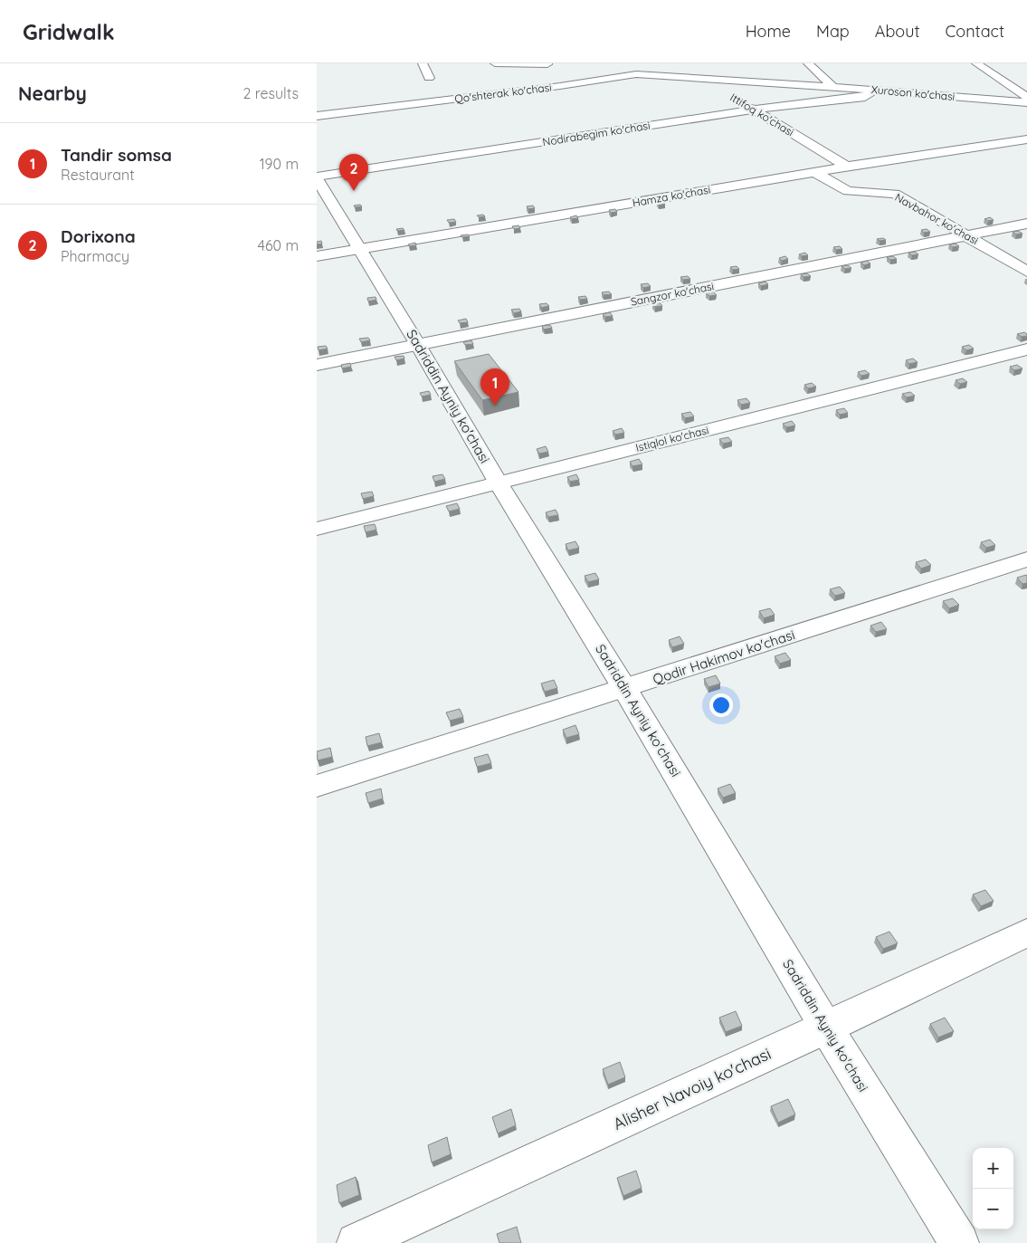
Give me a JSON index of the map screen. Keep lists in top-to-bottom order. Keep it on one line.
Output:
{"streets":{"street":["Qo'shterak ko'chasi","Xuroson ko'chasi","Ittifoq ko'chasi","Nodirabegim ko'chasi","Hamza ko'chasi","Navbahor ko'chasi","Sangzor ko'chasi","Sadriddin Ayniy ko'chasi","Istiqlol ko'chasi","Qodir Hakimov ko'chasi","Alisher Navoiy ko'chasi"]},"crossings":[["Qo'shterak ko'chasi","Xuroson ko'chasi"],["Qo'shterak ko'chasi","Ittifoq ko'chasi"],["Xuroson ko'chasi","Nodirabegim ko'chasi"],["Ittifoq ko'chasi","Nodirabegim ko'chasi"],["Ittifoq ko'chasi","Hamza ko'chasi"],["Nodirabegim ko'chasi","Sadriddin Ayniy ko'chasi"],["Hamza ko'chasi","Navbahor ko'chasi"],["Hamza ko'chasi","Sadriddin Ayniy ko'chasi"],["Navbahor ko'chasi","Sangzor ko'chasi"],["Sangzor ko'chasi","Sadriddin Ayniy ko'chasi"],["Sadriddin Ayniy ko'chasi","Istiqlol ko'chasi"],["Sadriddin Ayniy ko'chasi","Qodir Hakimov ko'chasi"],["Sadriddin Ayniy ko'chasi","Alisher Navoiy ko'chasi"]],"page":{"header":"Gridwalk","nav":["Home","Map","About","Contact"],"heading":["Nearby","2 results"],"list":[{"mark":"1","name":"Tandir somsa","note":"Restaurant","value":"190 m"},{"mark":"2","name":"Dorixona","note":"Pharmacy","value":"460 m"}],"pins":["2","1"],"map_buttons":["+","−"]}}
